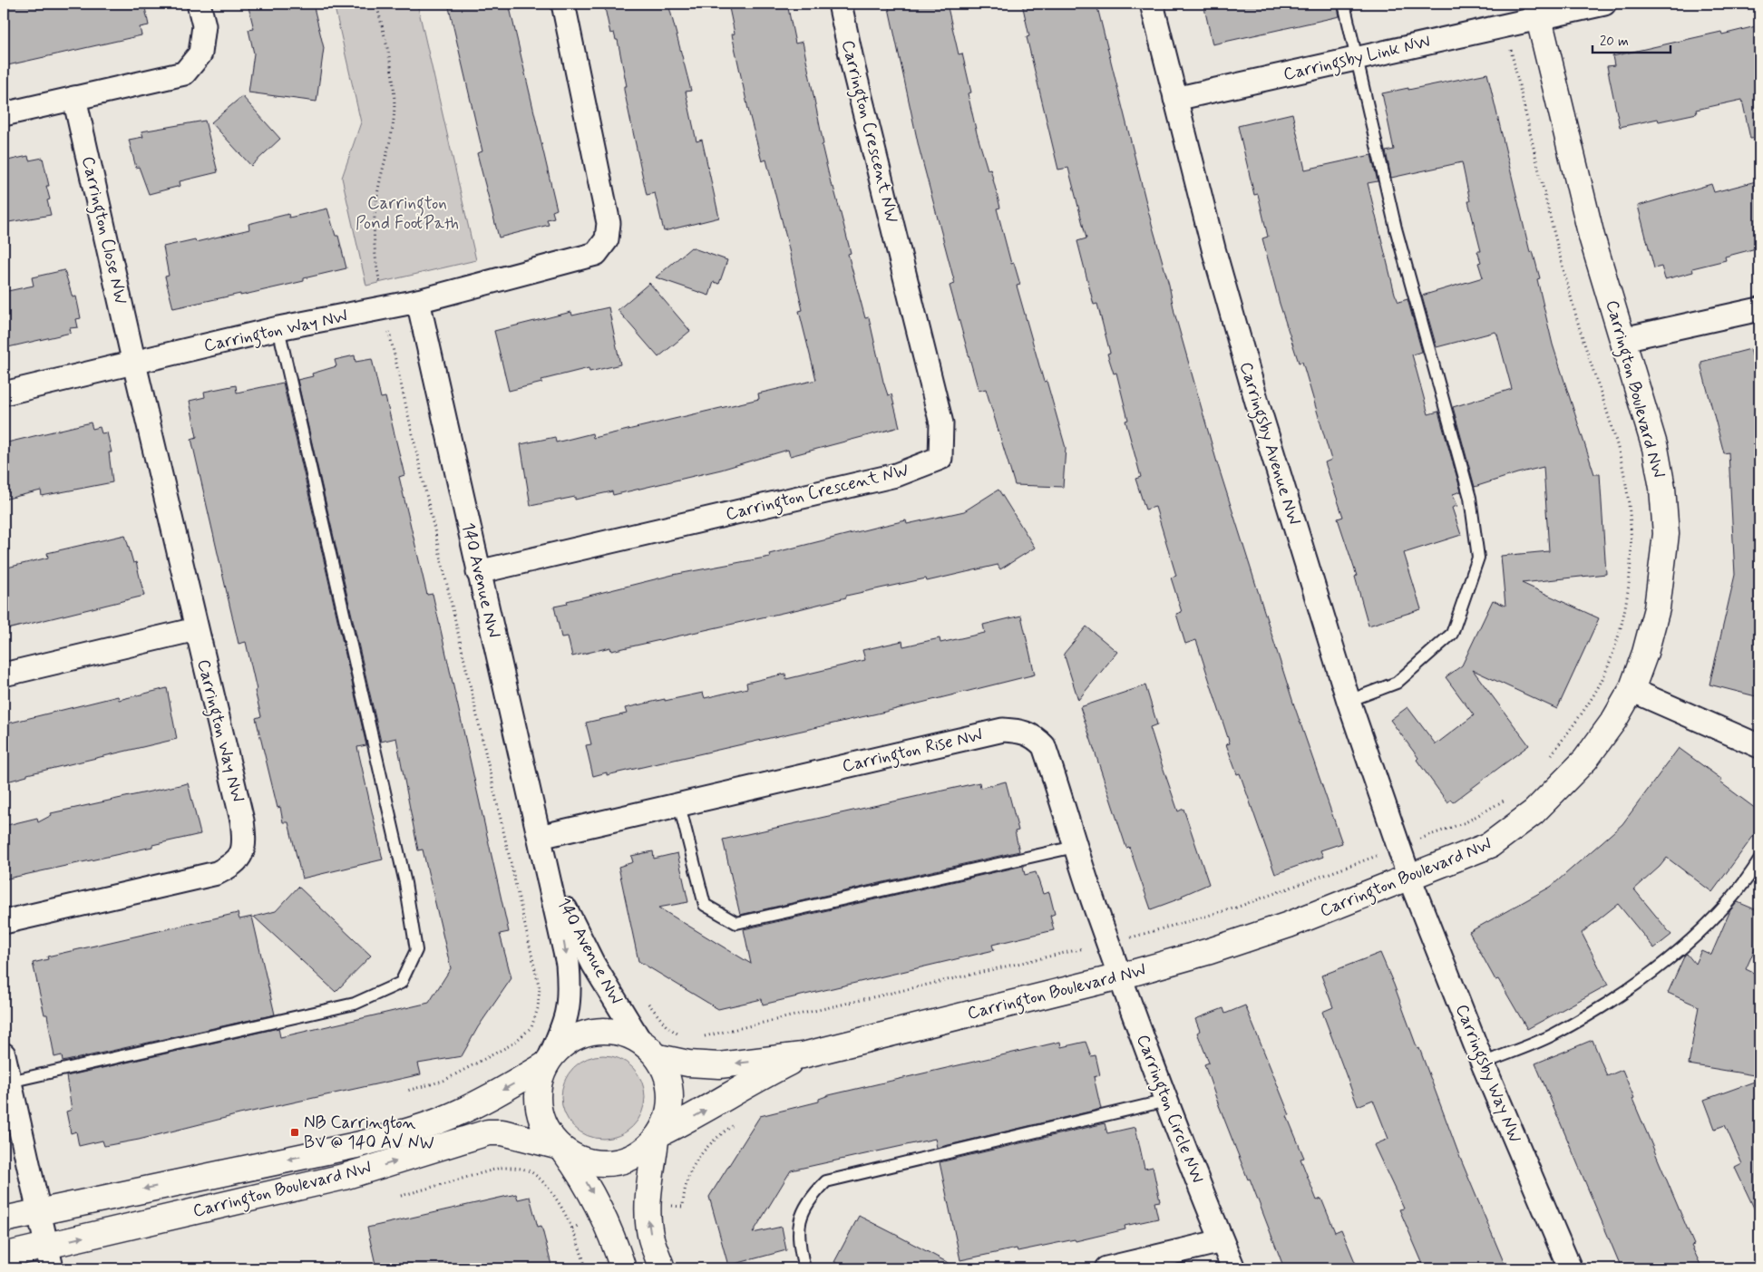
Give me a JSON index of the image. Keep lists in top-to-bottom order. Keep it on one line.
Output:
{"streets":{"street":["Carringsby Link NW","Carrington Crescent NW","Carrington Close NW","Carrington Way NW","Carrington Boulevard NW","Carringsby Avenue NW","140 Avenue NW","Carrington Rise NW","Carringsby Way NW","Carrington Circle NW"]},"crossings":[["Carringsby Link NW","Carrington Boulevard NW"],["Carringsby Link NW","Carringsby Avenue NW"],["Carrington Crescent NW","140 Avenue NW"],["Carrington Close NW","Carrington Way NW"],["Carrington Way NW","140 Avenue NW"],["Carrington Boulevard NW","Carringsby Avenue NW"],["Carrington Boulevard NW","140 Avenue NW"],["Carrington Boulevard NW","Carrington Rise NW"],["Carrington Boulevard NW","Carringsby Way NW"],["Carrington Boulevard NW","Carrington Circle NW"],["Carringsby Avenue NW","Carringsby Way NW"],["140 Avenue NW","Carrington Rise NW"],["Carrington Rise NW","Carrington Circle NW"]],"parks":["Carrington Pond FootPath"],"places":{"transit":["NB Carrington BV @ 140 AV NW"]},"scale_bar":"20 m"}
